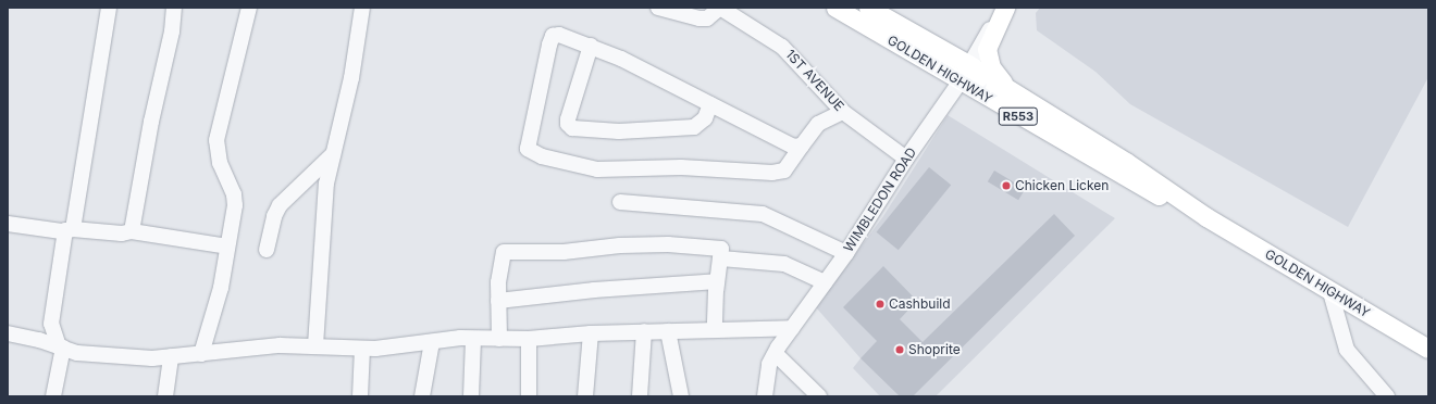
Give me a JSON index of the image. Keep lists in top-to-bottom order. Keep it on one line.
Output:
{"streets":{"main road":["GOLDEN HIGHWAY","R553"],"street":["1ST AVENUE","WIMBLEDON ROAD"]},"crossings":[["GOLDEN HIGHWAY","WIMBLEDON ROAD"],["1ST AVENUE","WIMBLEDON ROAD"]],"places":["Chicken Licken","Cashbuild","Shoprite"]}
